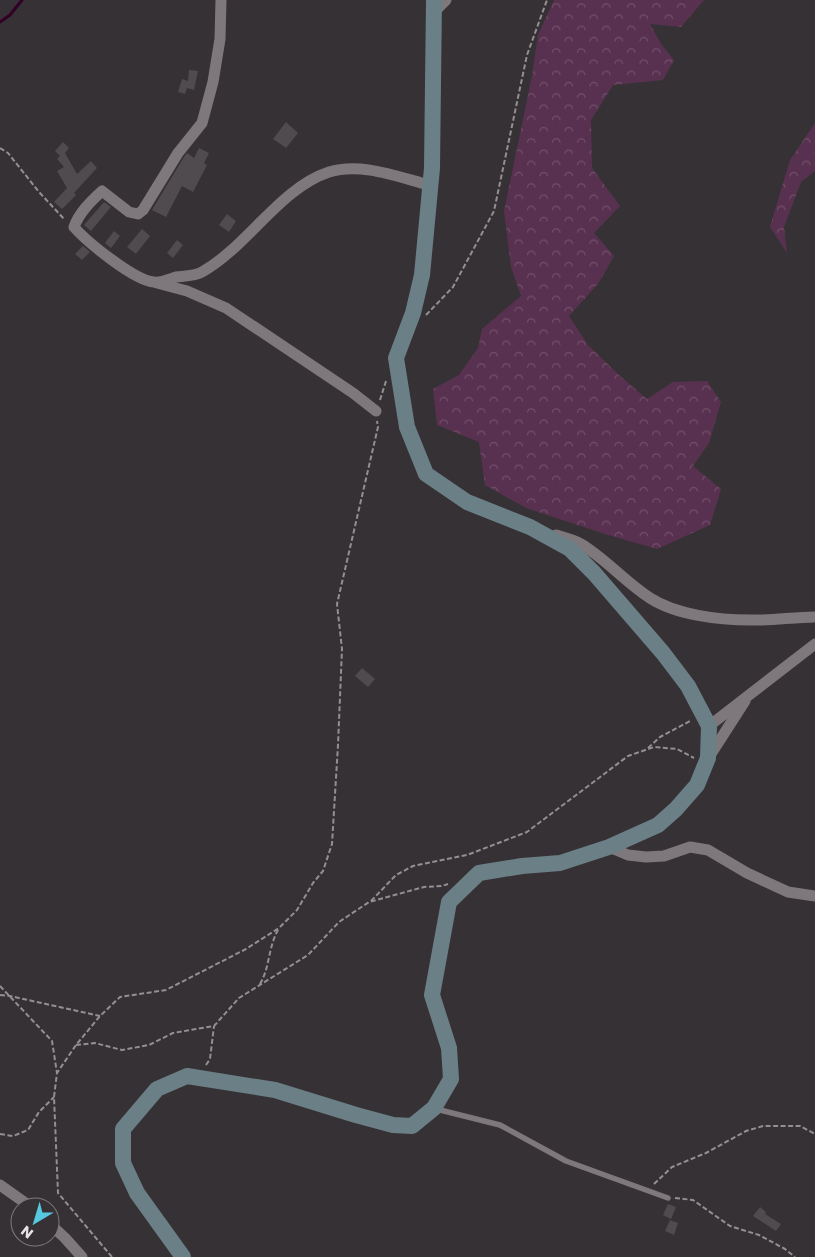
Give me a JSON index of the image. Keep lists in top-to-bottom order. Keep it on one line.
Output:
{"north":"bottom left"}
